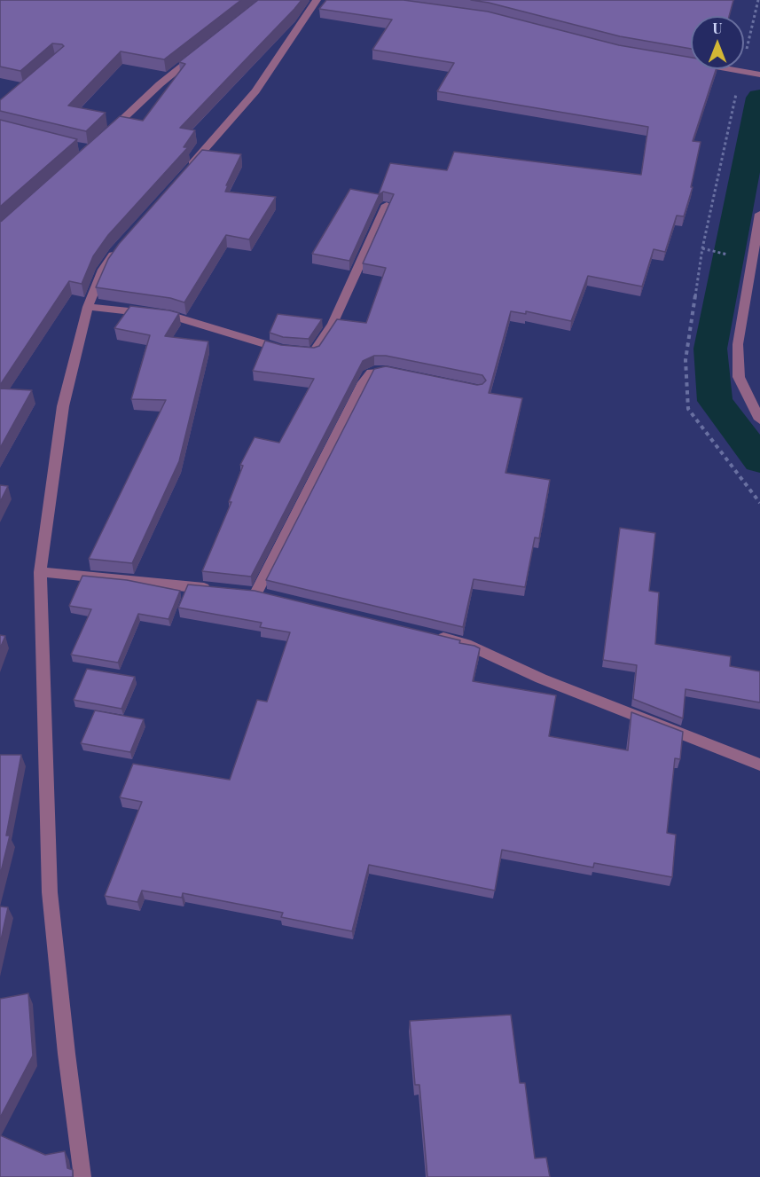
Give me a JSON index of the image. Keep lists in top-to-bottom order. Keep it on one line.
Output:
{"north":"top"}
